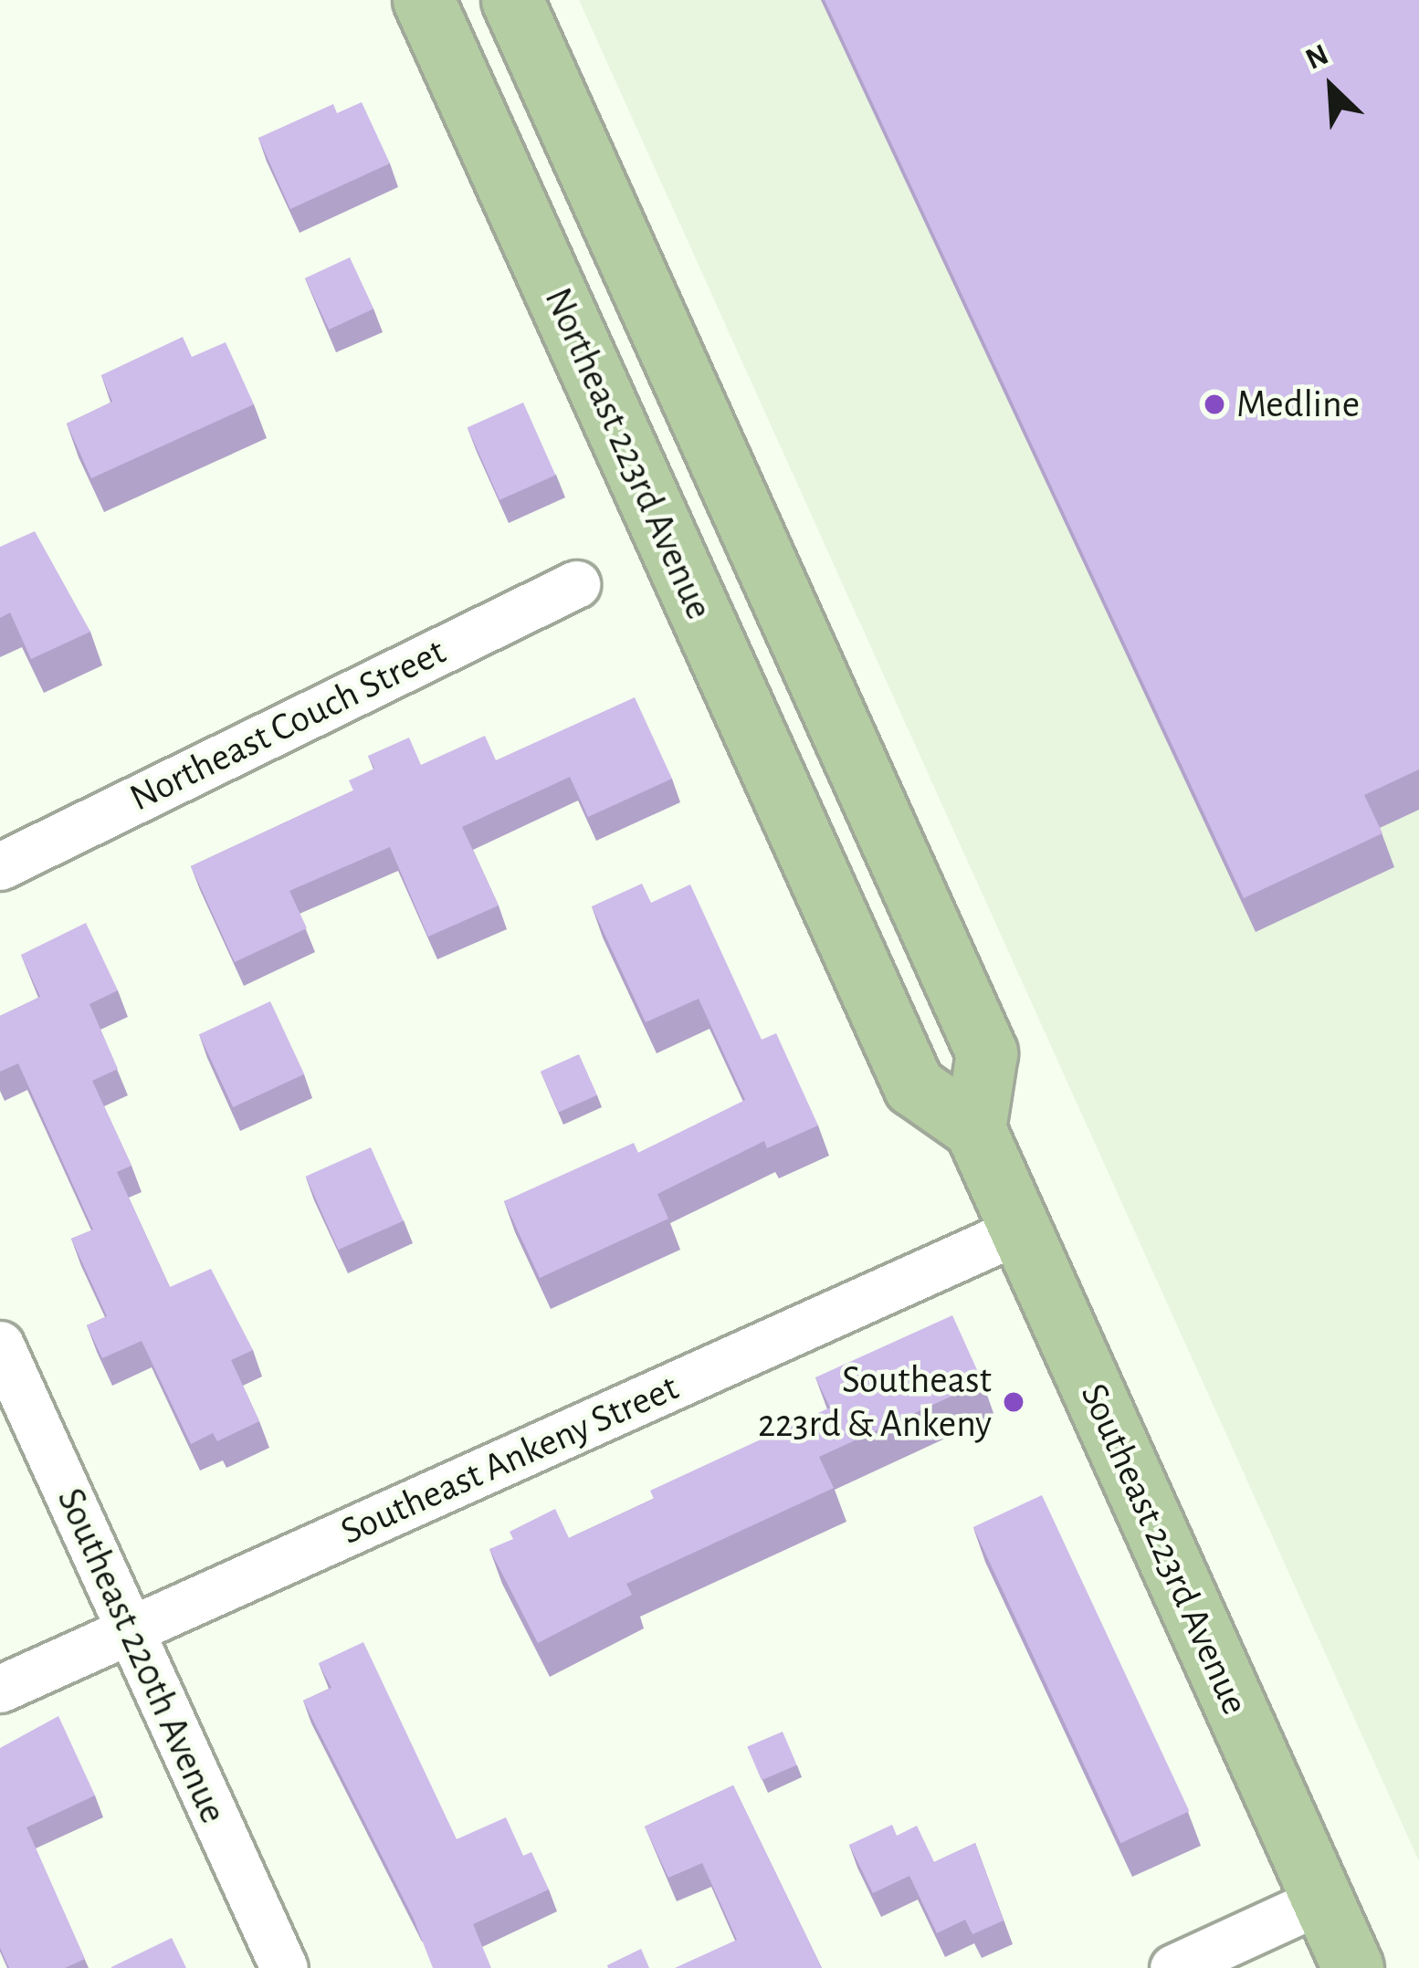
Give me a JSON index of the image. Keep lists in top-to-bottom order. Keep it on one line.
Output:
{"streets":{"main road":["Northeast 223rd Avenue","Southeast 223rd Avenue"],"street":["Northeast Couch Street","Southeast Ankeny Street","Southeast 220th Avenue"]},"crossings":[["Northeast 223rd Avenue","Southeast 223rd Avenue"],["Southeast Ankeny Street","Southeast 223rd Avenue"],["Southeast Ankeny Street","Southeast 220th Avenue"]],"places":["Medline","Southeast 223rd & Ankeny"],"north":"top left"}
